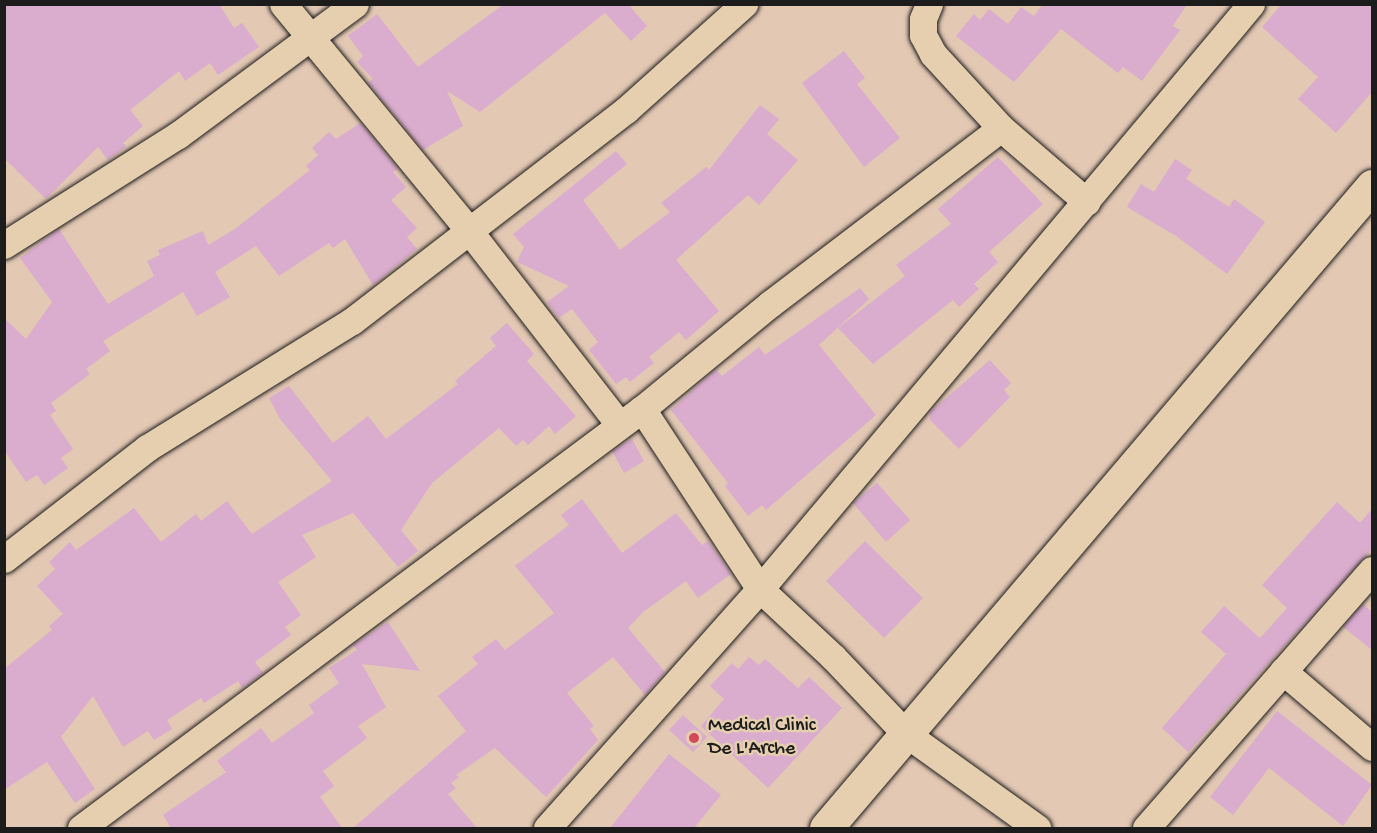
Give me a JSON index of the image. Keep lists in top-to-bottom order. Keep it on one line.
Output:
{"places":["Medical Clinic De L'Arche"]}
